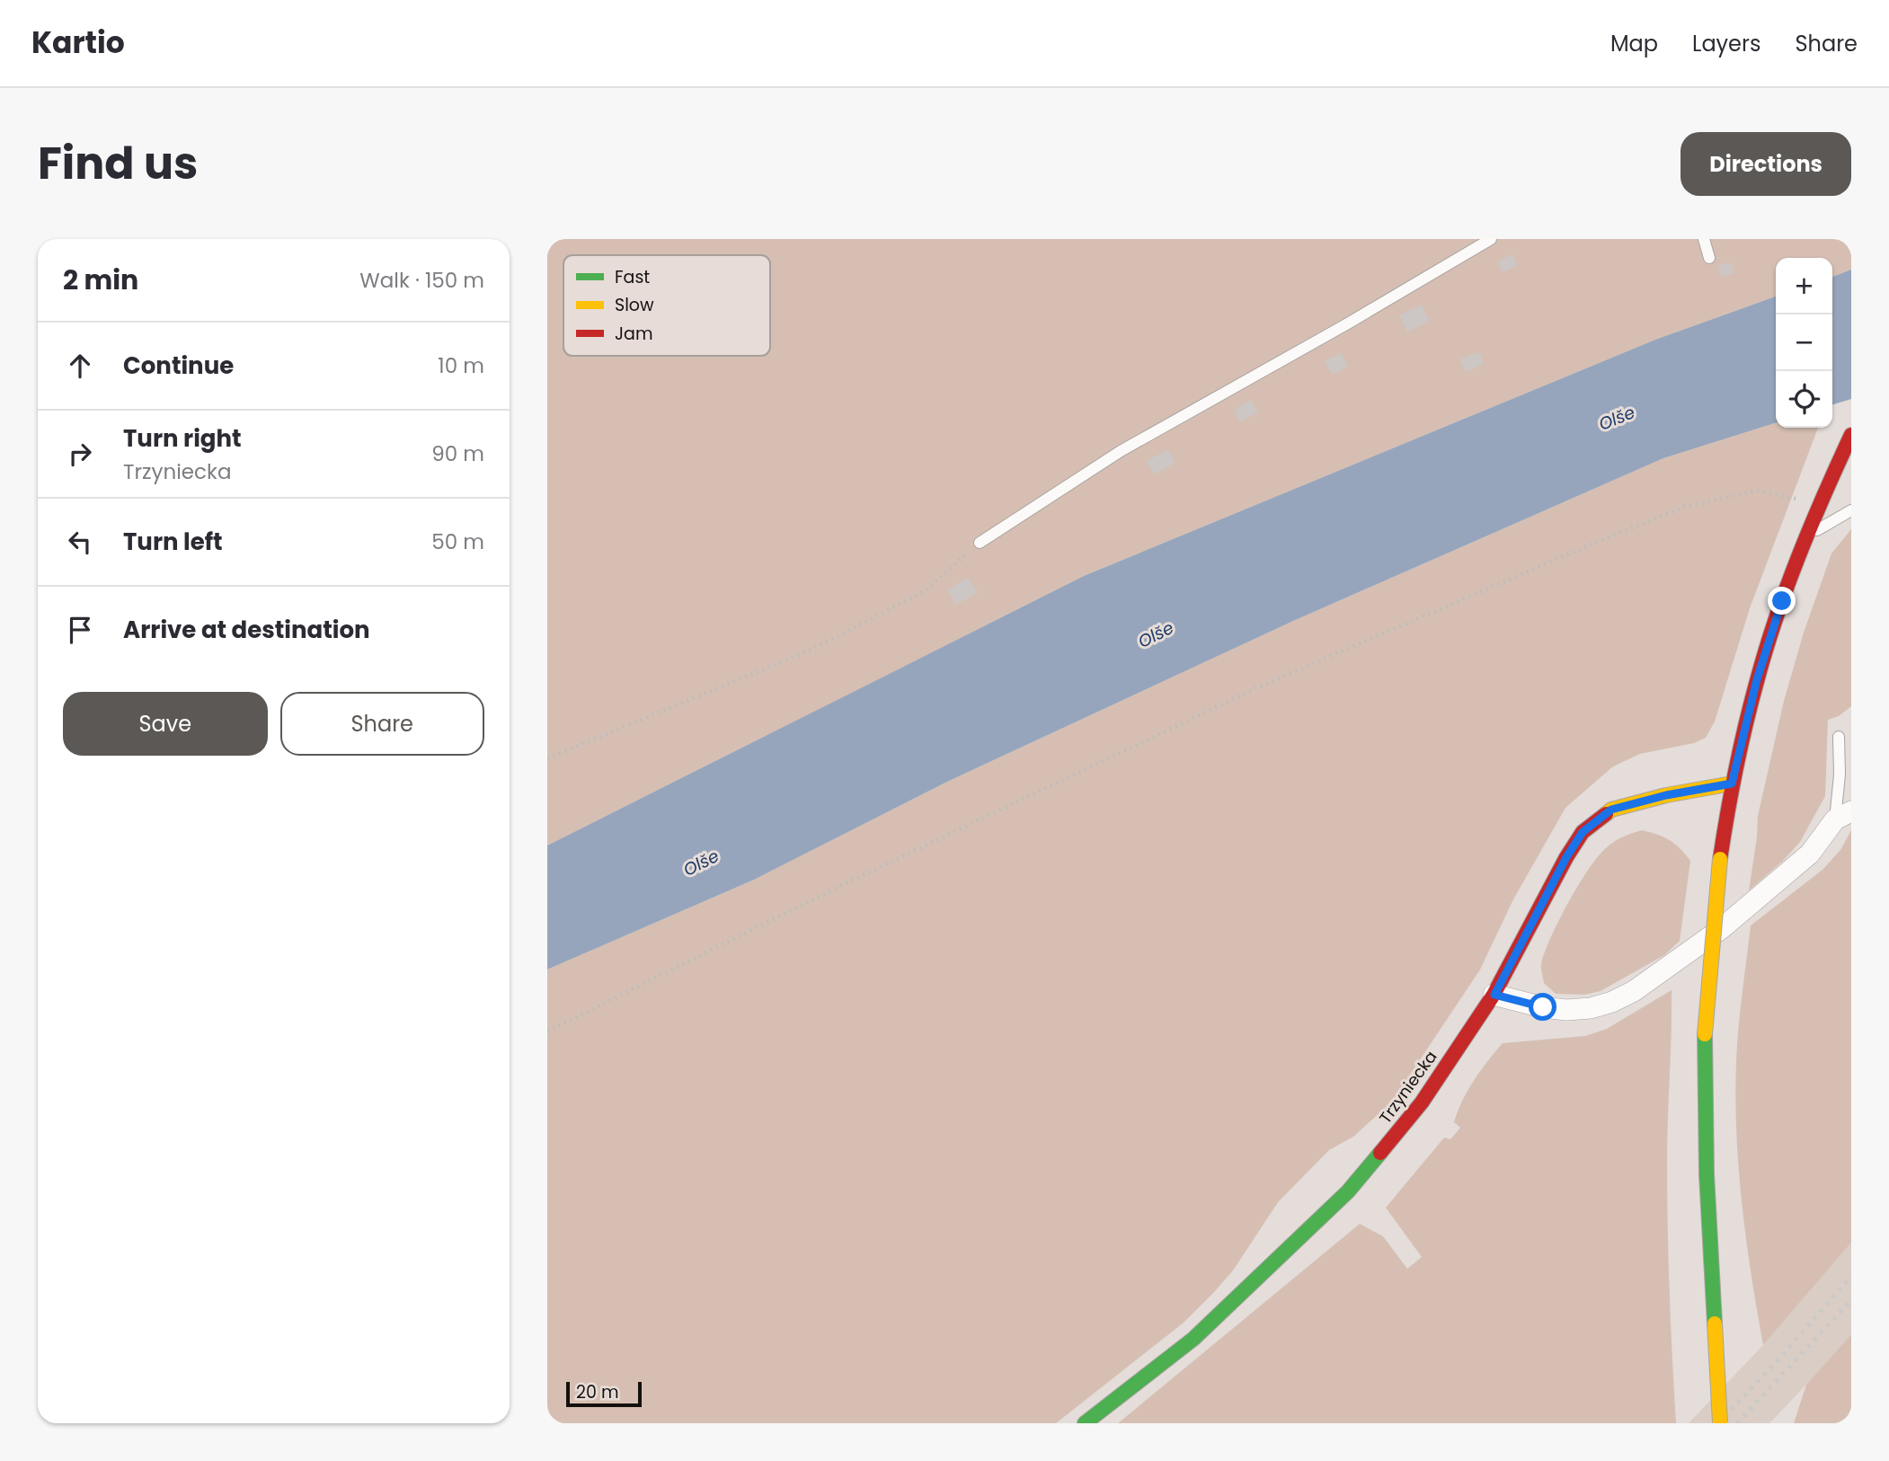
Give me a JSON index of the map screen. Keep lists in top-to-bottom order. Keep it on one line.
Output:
{"streets":{"main road":["Trzyniecka"]},"water":["Olše"],"legend":["Fast","Slow","Jam"],"scale_bar":"20 m","page":{"header":"Kartio","nav":["Map","Layers","Share"],"title":"Find us","buttons":["Directions",["Save","Share"]],"heading":["2 min","Walk · 150 m"],"map_buttons":["+","−"],"list":[["Continue","10 m"],["Turn right","Trzyniecka","90 m"],["Turn left","50 m"],"Arrive at destination"],"scale":"20 m"}}
